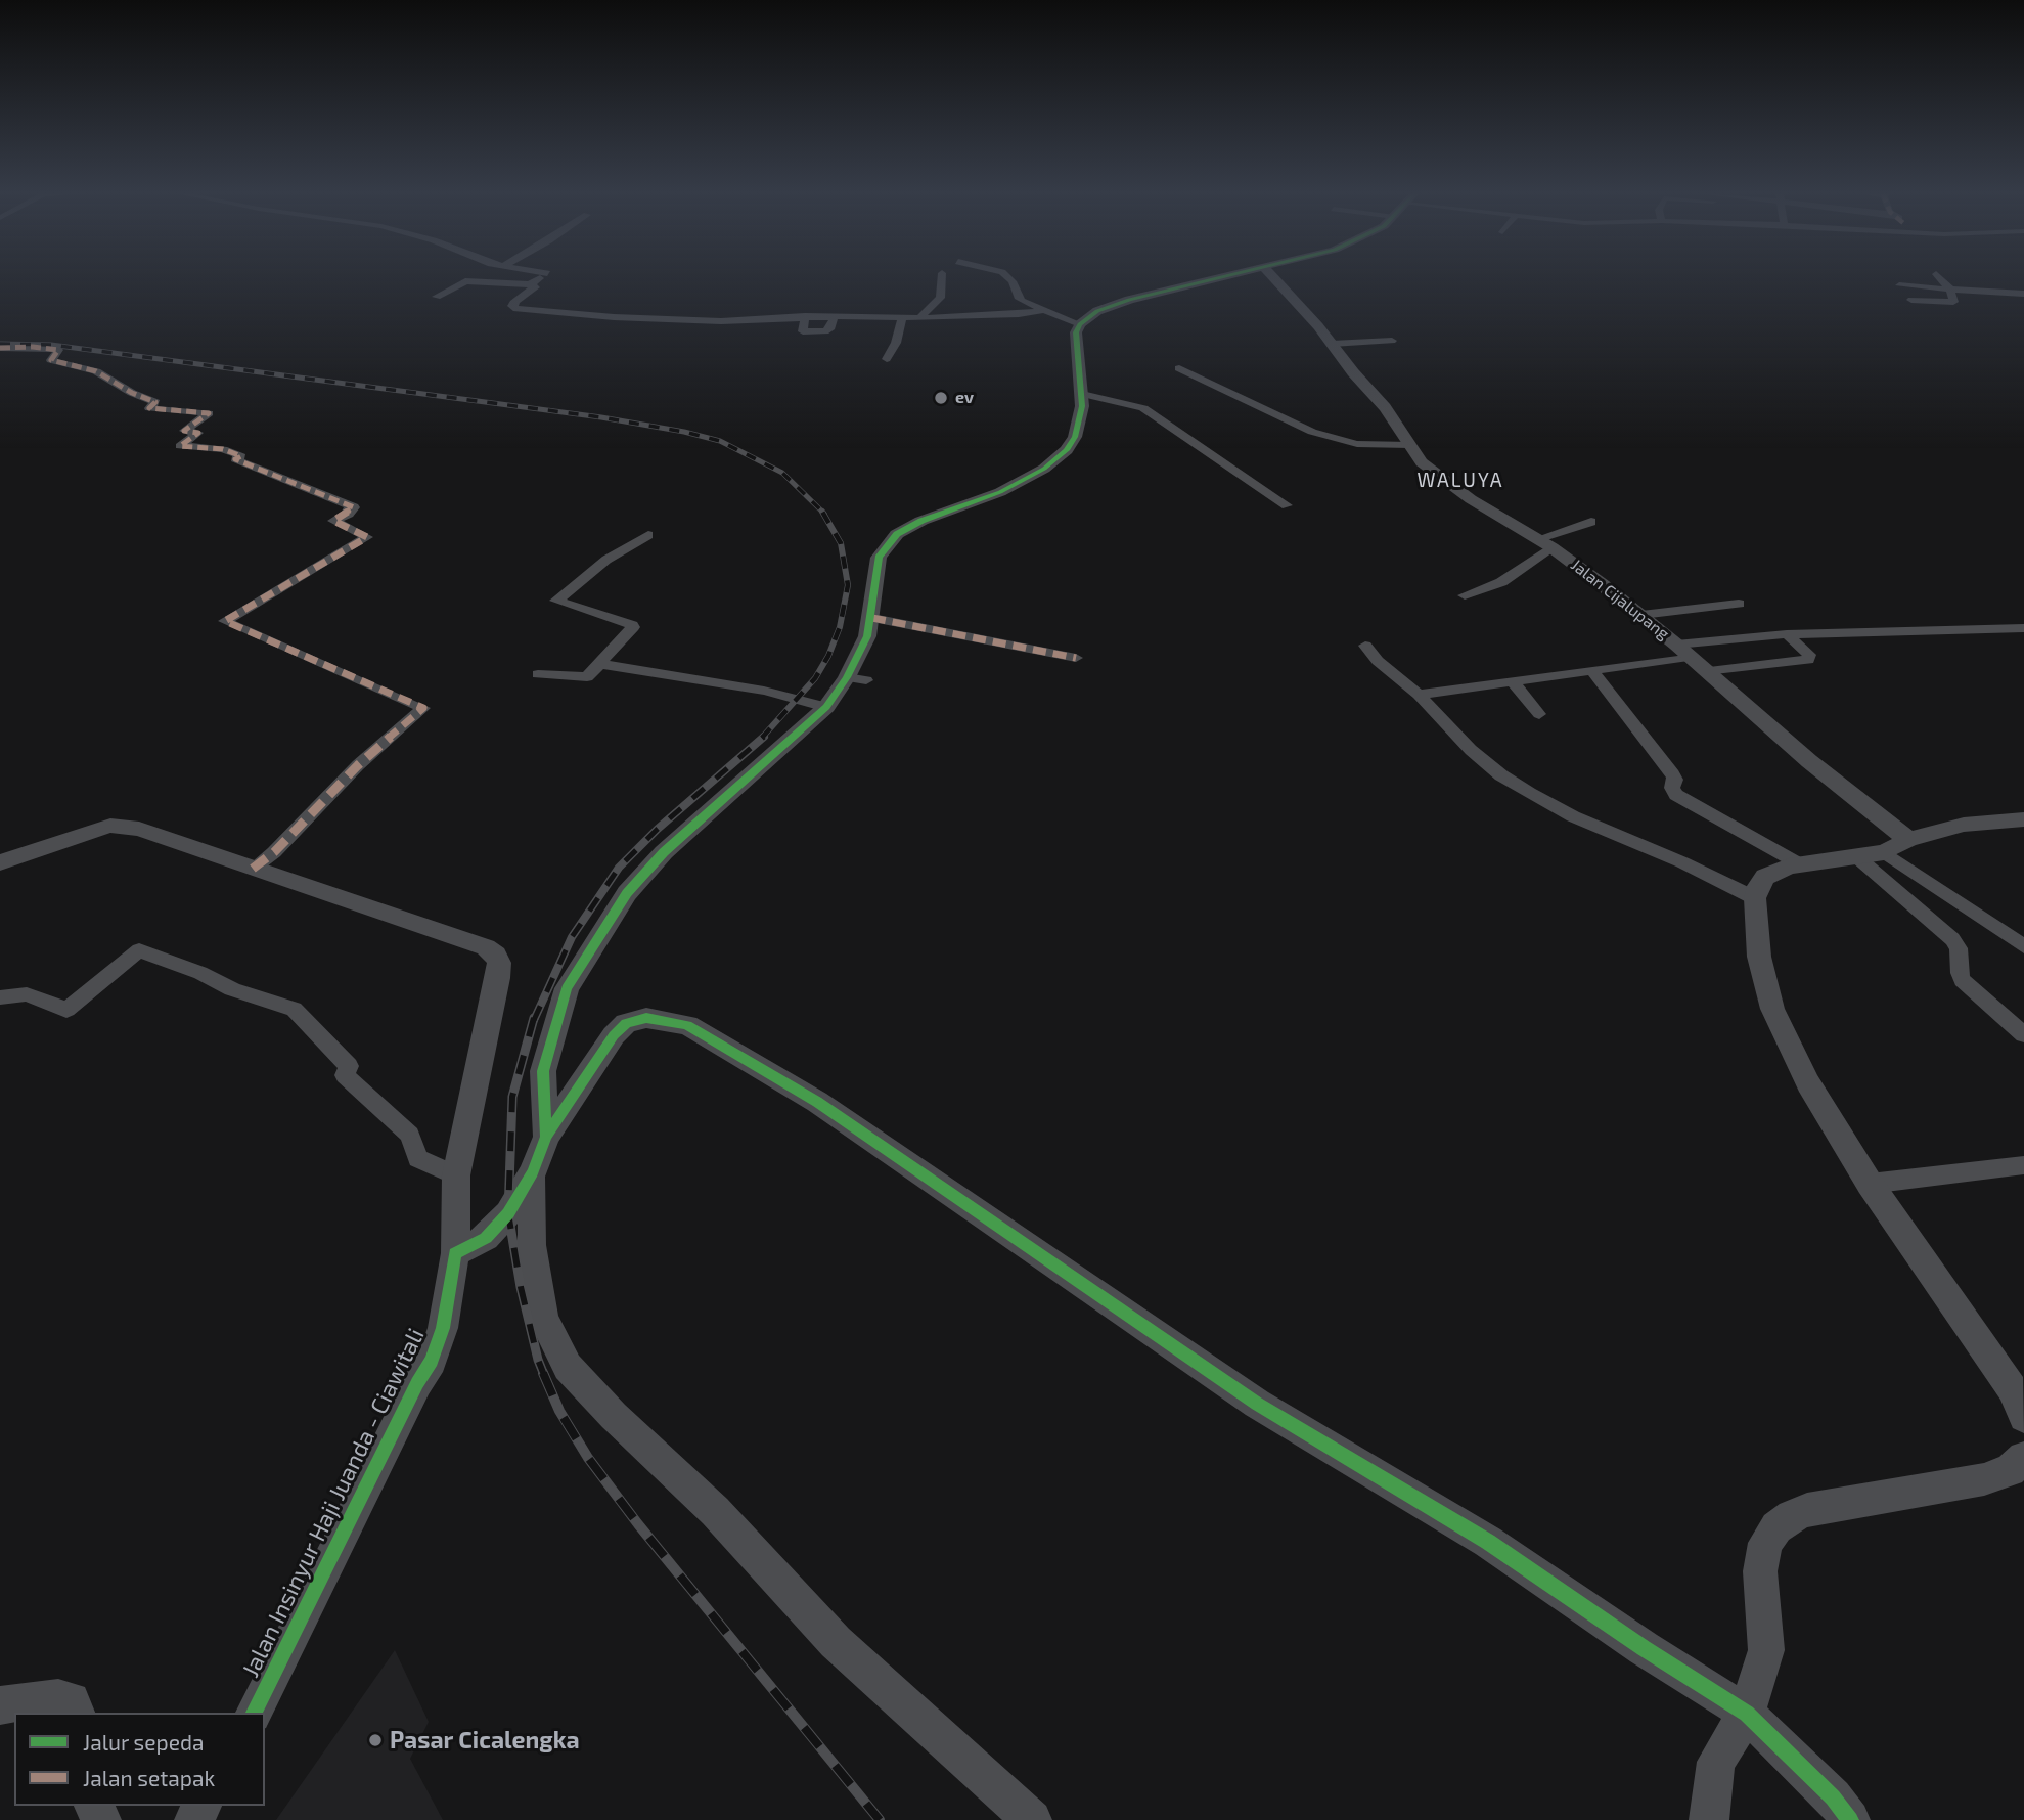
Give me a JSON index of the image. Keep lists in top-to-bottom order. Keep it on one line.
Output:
{"streets":{"street":["Jalan Cijalupang","Jalan Insinyur Haji Juanda - Ciawitali"]},"districts":["WALUYA"],"places":["ev","Pasar Cicalengka"],"legend":["Jalur sepeda","Jalan setapak"]}
